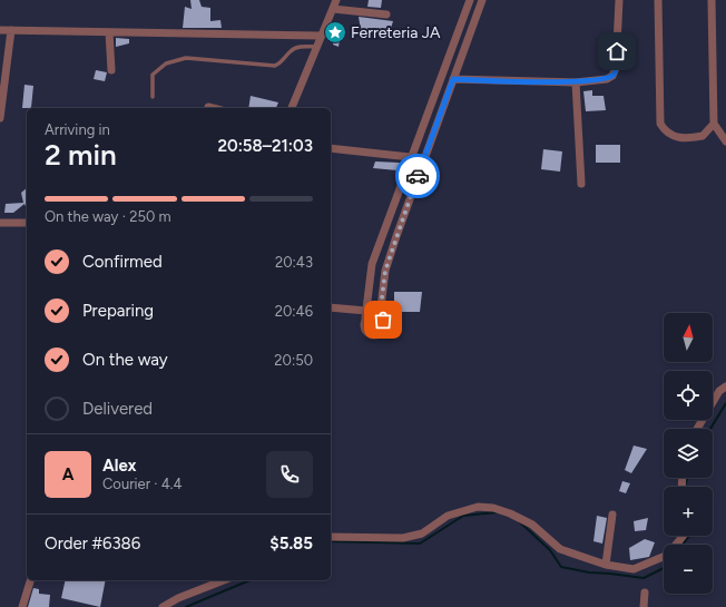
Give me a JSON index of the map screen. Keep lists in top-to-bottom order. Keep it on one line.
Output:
{"places":{"place":["Ferreteria JA"]},"north":"top","page":{"heading":["2 min","Arriving in","20:58–21:03"],"panel":["Alex","Courier · 4.4","Order #6386","$5.85"],"bar":"On the way · 250 m","list":[["Confirmed","20:43"],["Preparing","20:46"],["On the way","20:50"],"Delivered"],"map_buttons":["+","−"],"round":"A"}}
